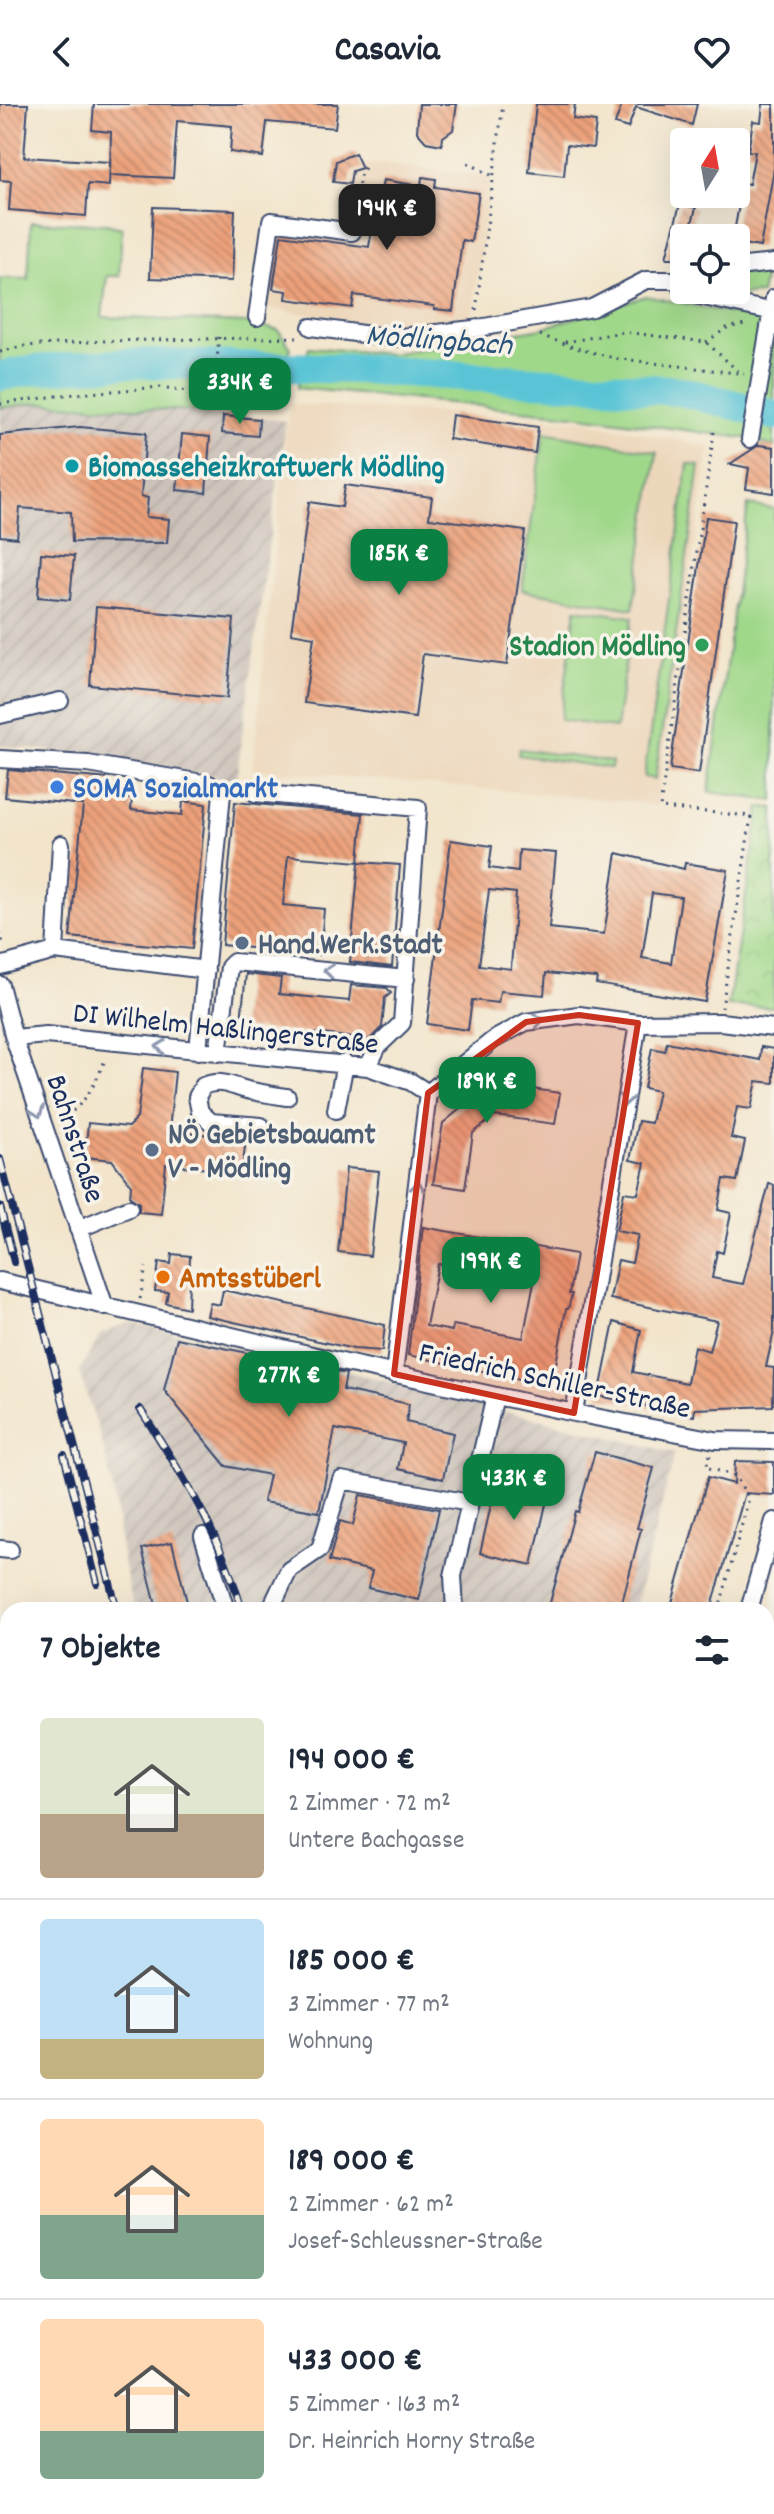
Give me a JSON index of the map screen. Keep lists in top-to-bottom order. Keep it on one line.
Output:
{"streets":{"street":["DI Wilhelm Haßlingerstraße","Bahnstraße","Friedrich Schiller-Straße"]},"crossings":[["DI Wilhelm Haßlingerstraße","Bahnstraße"],["Bahnstraße","Friedrich Schiller-Straße"]],"water":["Mödlingbach"],"places":["Biomasseheizkraftwerk Mödling","Stadion Mödling","SOMA Sozialmarkt","Hand.Werk.Stadt","NÖ Gebietsbauamt V - Mödling","Amtsstüberl"],"north":"top","page":{"header":"Casavia","price":["194K €","334K €","185K €","189K €","199K €","277K €","433K €"],"heading":"7 Objekte","list":[{"name":"194 000 €","note":"2 Zimmer · 72 m² · Untere Bachgasse"},{"name":"185 000 €","note":"3 Zimmer · 77 m² · Wohnung"},{"name":"189 000 €","note":"2 Zimmer · 62 m² · Josef-Schleussner-Straße"},{"name":"433 000 €","note":"5 Zimmer · 163 m² · Dr. Heinrich Horny Straße"}]}}
